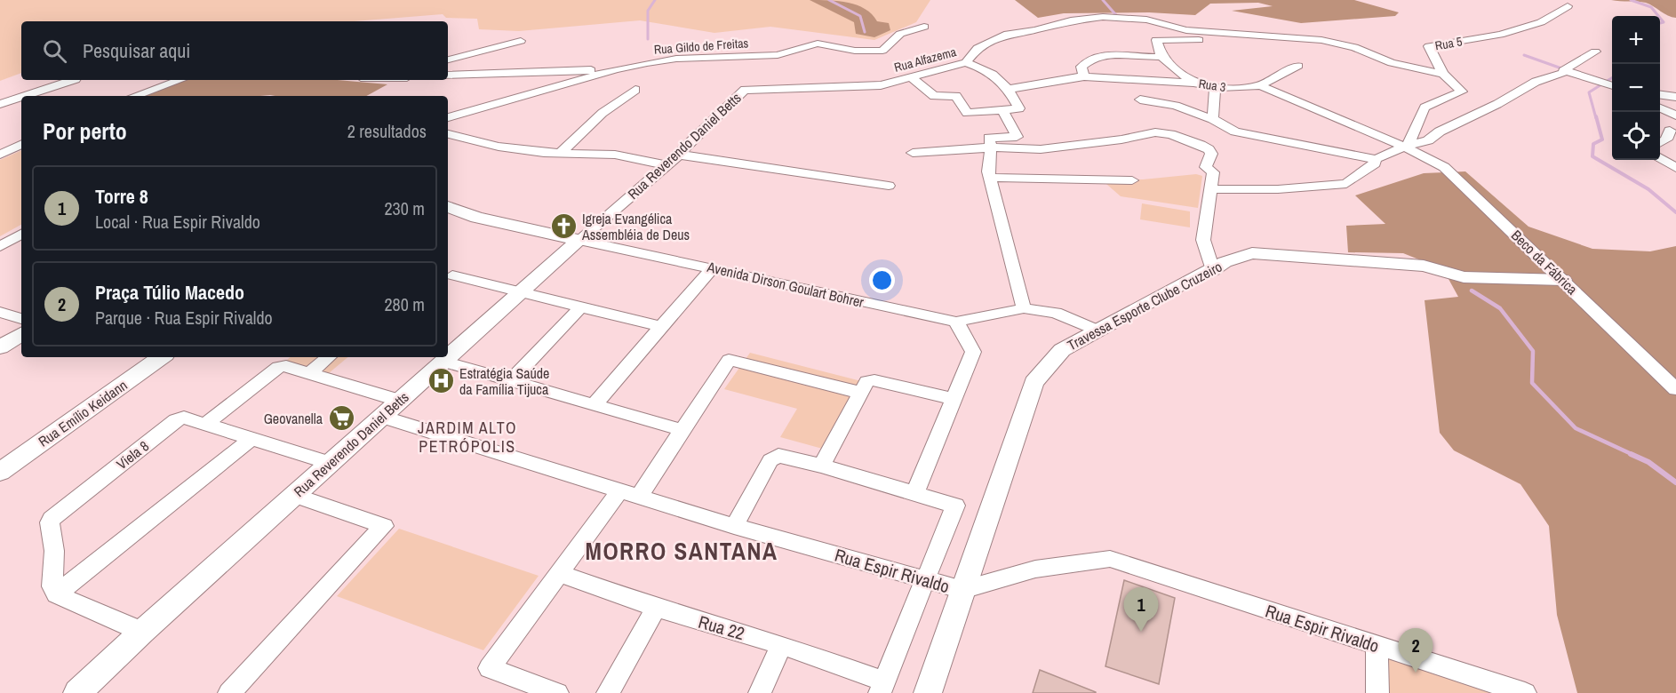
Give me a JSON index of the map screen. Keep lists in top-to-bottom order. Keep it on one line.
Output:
{"streets":{"street":["Rua 5","Rua Gildo de Freitas","Rua Alfazema","Rua 3","Rua Reverendo Daniel Betts","Beco da Fábrica","Avenida Dirson Goulart Bohrer","Travessa Esporte Clube Cruzeiro","Rua Emílio Keidann","Viela 8","Rua Espir Rivaldo","Rua 22"]},"crossings":[["Rua 5","Rua Alfazema"],["Rua 5","Rua 3"],["Rua 5","Beco da Fábrica"],["Rua Alfazema","Rua Reverendo Daniel Betts"],["Rua 3","Beco da Fábrica"],["Rua Reverendo Daniel Betts","Avenida Dirson Goulart Bohrer"],["Rua Reverendo Daniel Betts","Viela 8"],["Rua Reverendo Daniel Betts","Rua Espir Rivaldo"],["Beco da Fábrica","Travessa Esporte Clube Cruzeiro"],["Avenida Dirson Goulart Bohrer","Travessa Esporte Clube Cruzeiro"],["Travessa Esporte Clube Cruzeiro","Rua Espir Rivaldo"]],"districts":["JARDIM ALTO PETRÓPOLIS","MORRO SANTANA"],"places":{"church":["Igreja Evangélica Assembléia de Deus"],"hospital":["Estratégia Saúde da Família Tijuca"],"supermarket":["Geovanella"]},"page":{"map_buttons":["+","−"],"search":"Pesquisar aqui","heading":["Por perto","2 resultados"],"list":[{"mark":"1","name":"Torre 8","note":"Local · Rua Espir Rivaldo","value":"230 m"},{"mark":"2","name":"Praça Túlio Macedo","note":"Parque · Rua Espir Rivaldo","value":"280 m"}],"pins":["1","2"]}}
